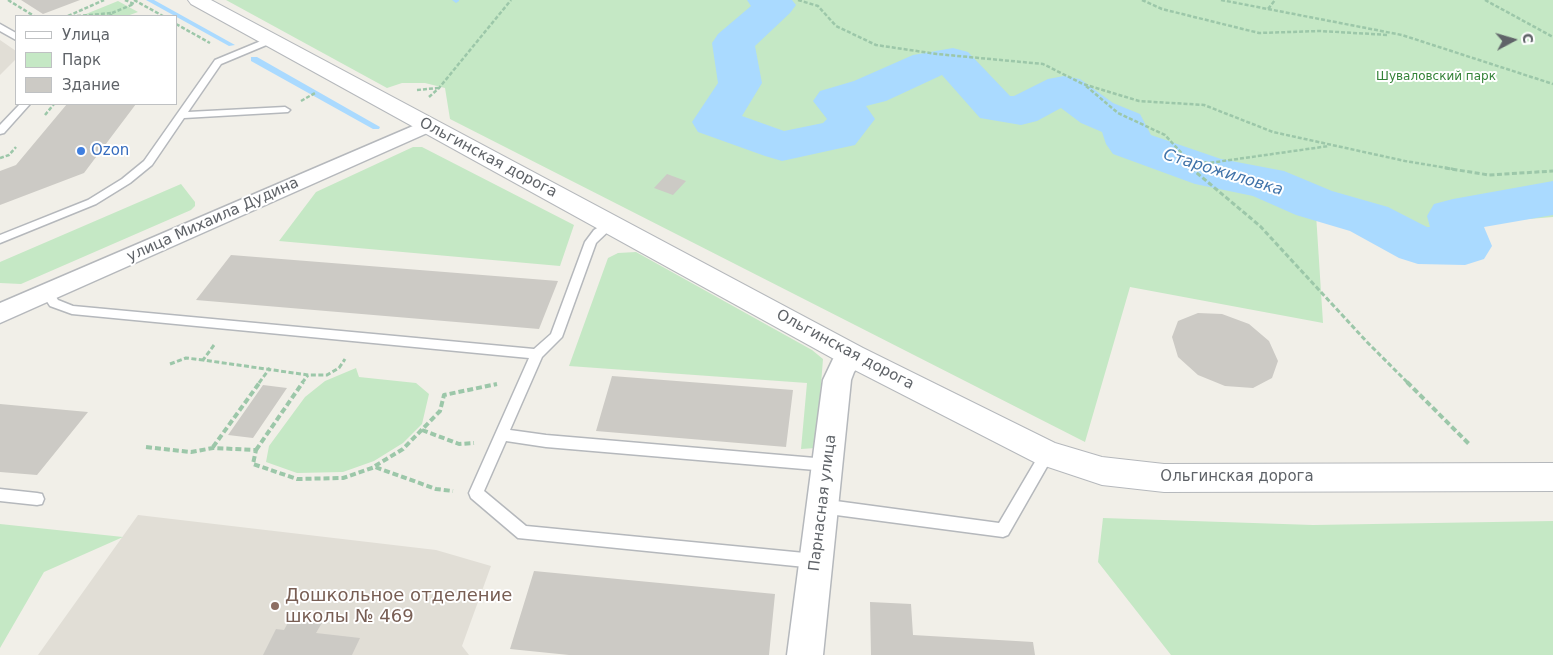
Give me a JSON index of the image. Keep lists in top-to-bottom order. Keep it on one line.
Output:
{"streets":{"street":["Ольгинская дорога","улица Михаила Дудина","Парнасная улица"]},"crossings":[["Ольгинская дорога","улица Михаила Дудина"],["Ольгинская дорога","Парнасная улица"]],"water":["Старожиловка"],"parks":["Шуваловский парк"],"places":["Ozon","Дошкольное отделение школы № 469"],"legend":["Улица","Парк","Здание"],"north":"right"}
